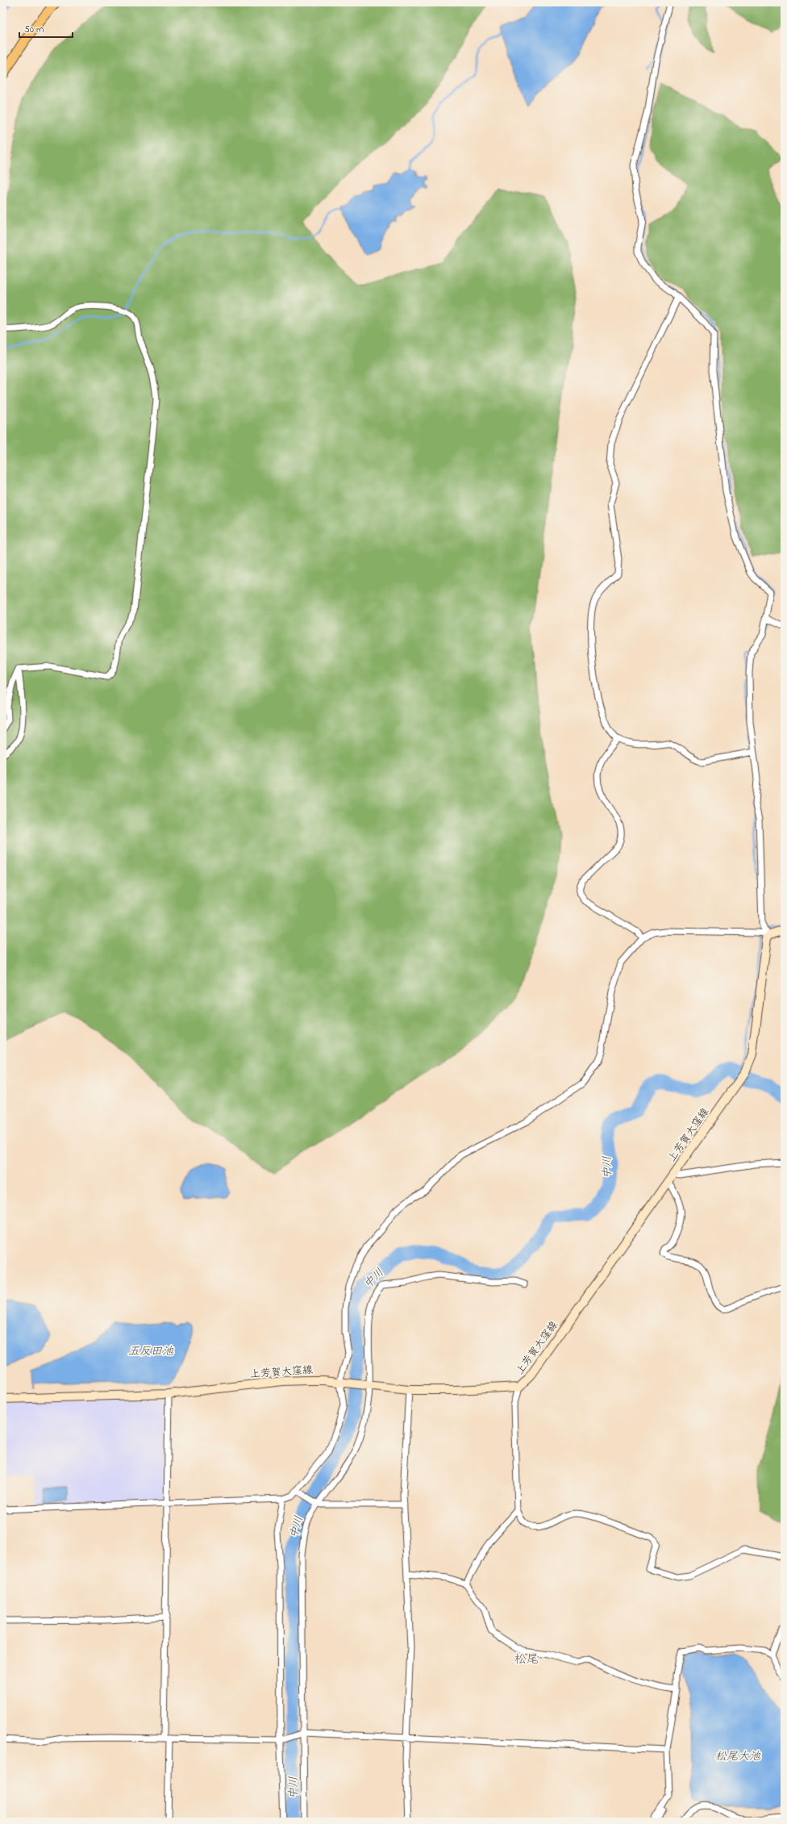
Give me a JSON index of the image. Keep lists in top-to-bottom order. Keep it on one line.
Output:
{"streets":{"main road":["上芳賀大窪線"]},"districts":["松尾"],"water":["中川","五反田池","松尾大池"],"scale_bar":"50 m"}
